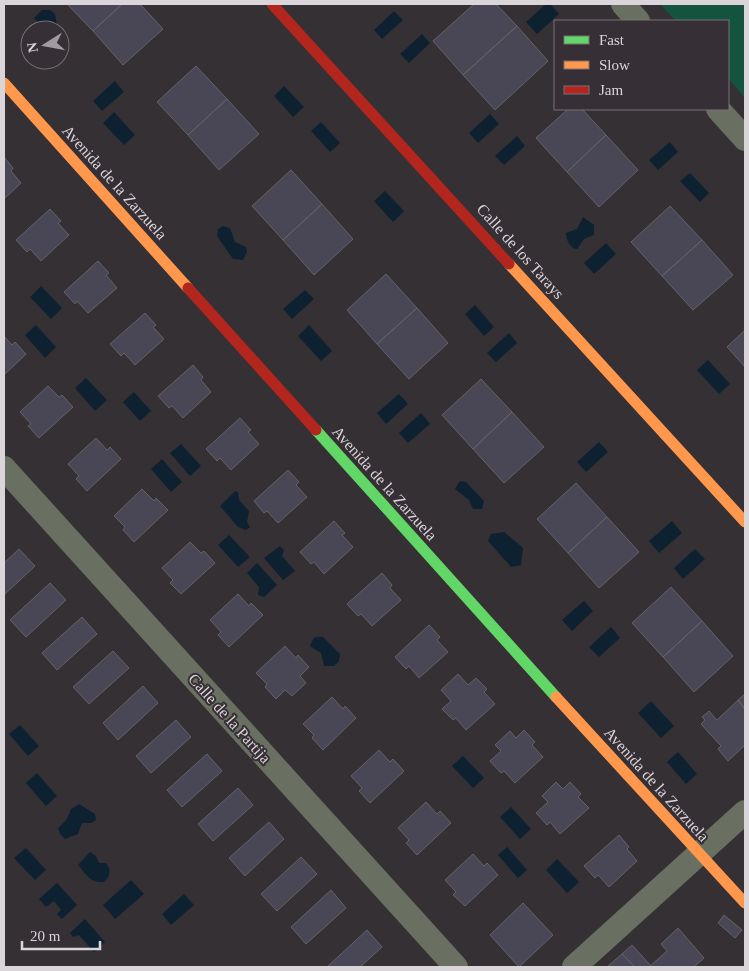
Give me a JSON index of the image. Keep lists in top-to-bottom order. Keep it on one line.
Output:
{"streets":{"street":["Avenida de la Zarzuela","Calle de los Tarays","Calle de la Partija"]},"legend":["Fast","Slow","Jam"],"scale_bar":"20 m","north":"left"}
